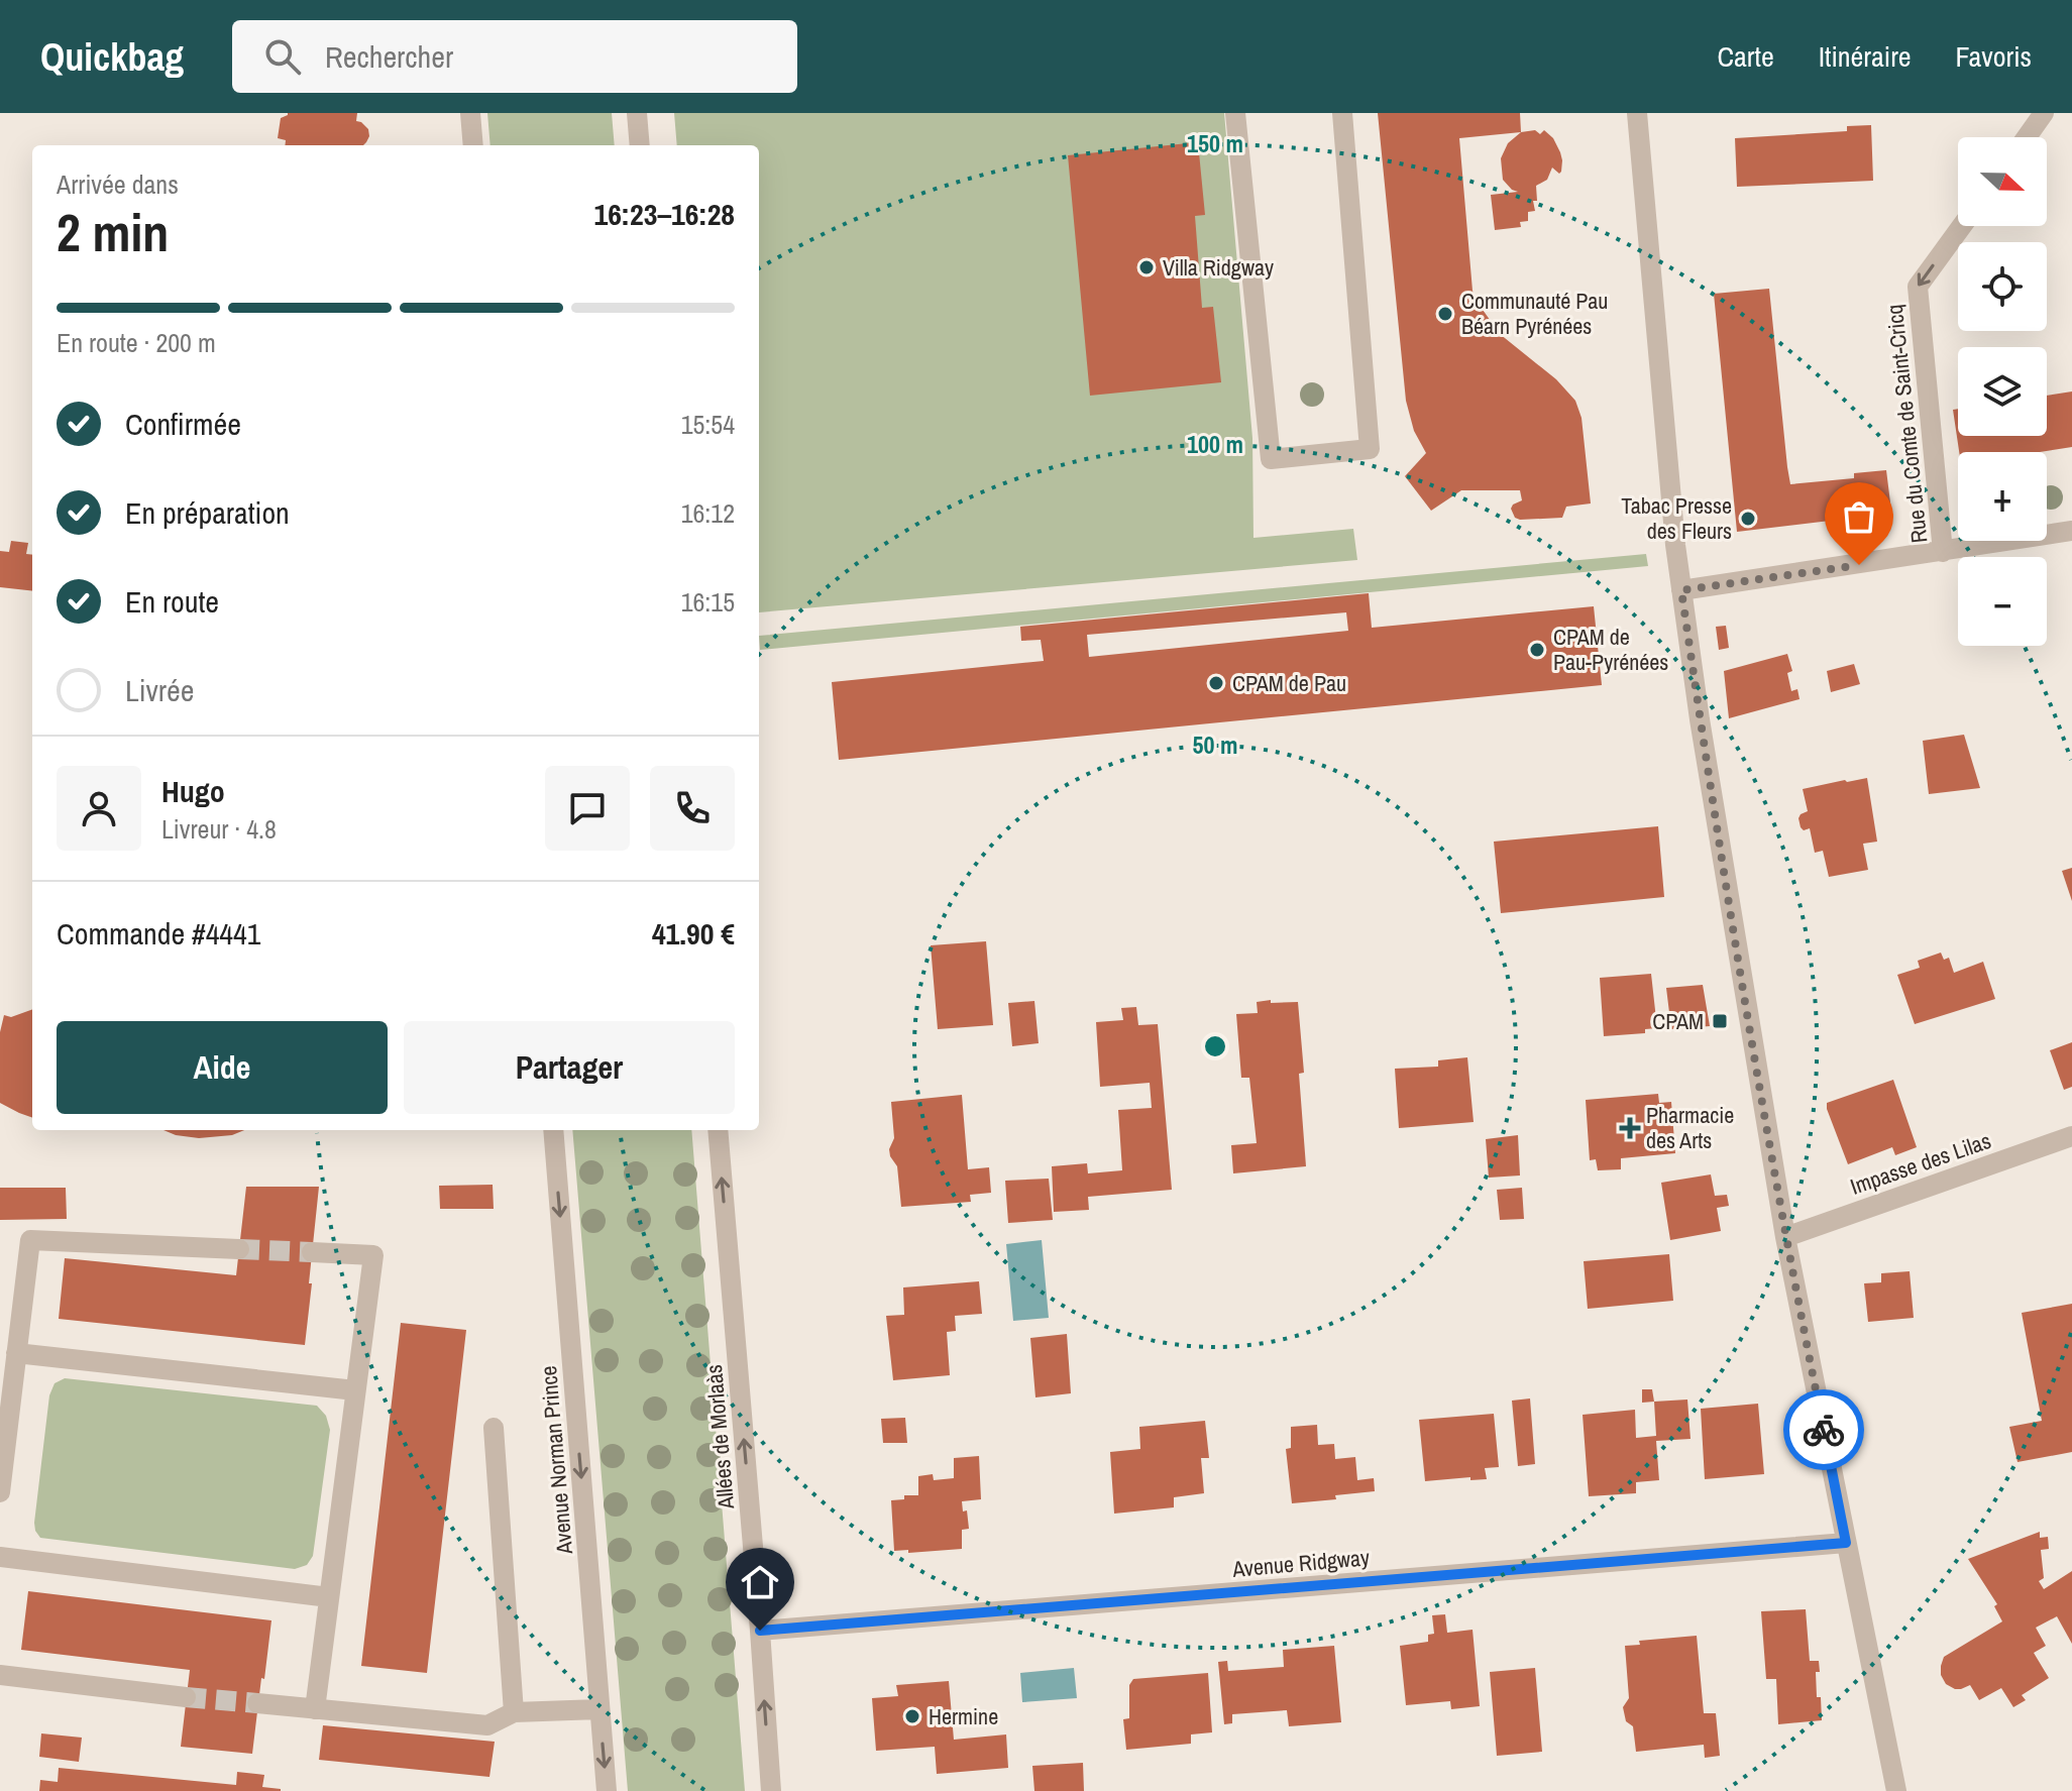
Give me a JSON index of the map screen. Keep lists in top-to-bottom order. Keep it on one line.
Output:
{"streets":{"street":["Rue du Comte de Saint-Cricq","Impasse des Lilas","Allées de Morlaàs","Avenue Norman Prince","Avenue Ridgway"]},"crossings":[["Allées de Morlaàs","Avenue Ridgway"]],"one_way":["Rue du Comte de Saint-Cricq","Allées de Morlaàs"],"places":{"other":["Villa Ridgway","Communauté Pau Béarn Pyrénées","Tabac Presse des Fleurs","CPAM de Pau-Pyrénées","CPAM de Pau","Hermine"],"transit":["CPAM"],"health":["Pharmacie des Arts"]},"north":"right","page":{"header":"Quickbag","search":"Rechercher","nav":["Carte","Itinéraire","Favoris"],"map_buttons":["+","−"],"heading":["2 min","Arrivée dans","16:23–16:28"],"panel":["Hugo","Livreur · 4.8","Commande #4441","41.90 €"],"bar":"En route · 200 m","list":[["Confirmée","15:54"],["En préparation","16:12"],["En route","16:15"],"Livrée"],"buttons":["Aide","Partager"]},"rings":["150 m","100 m","50 m"]}
